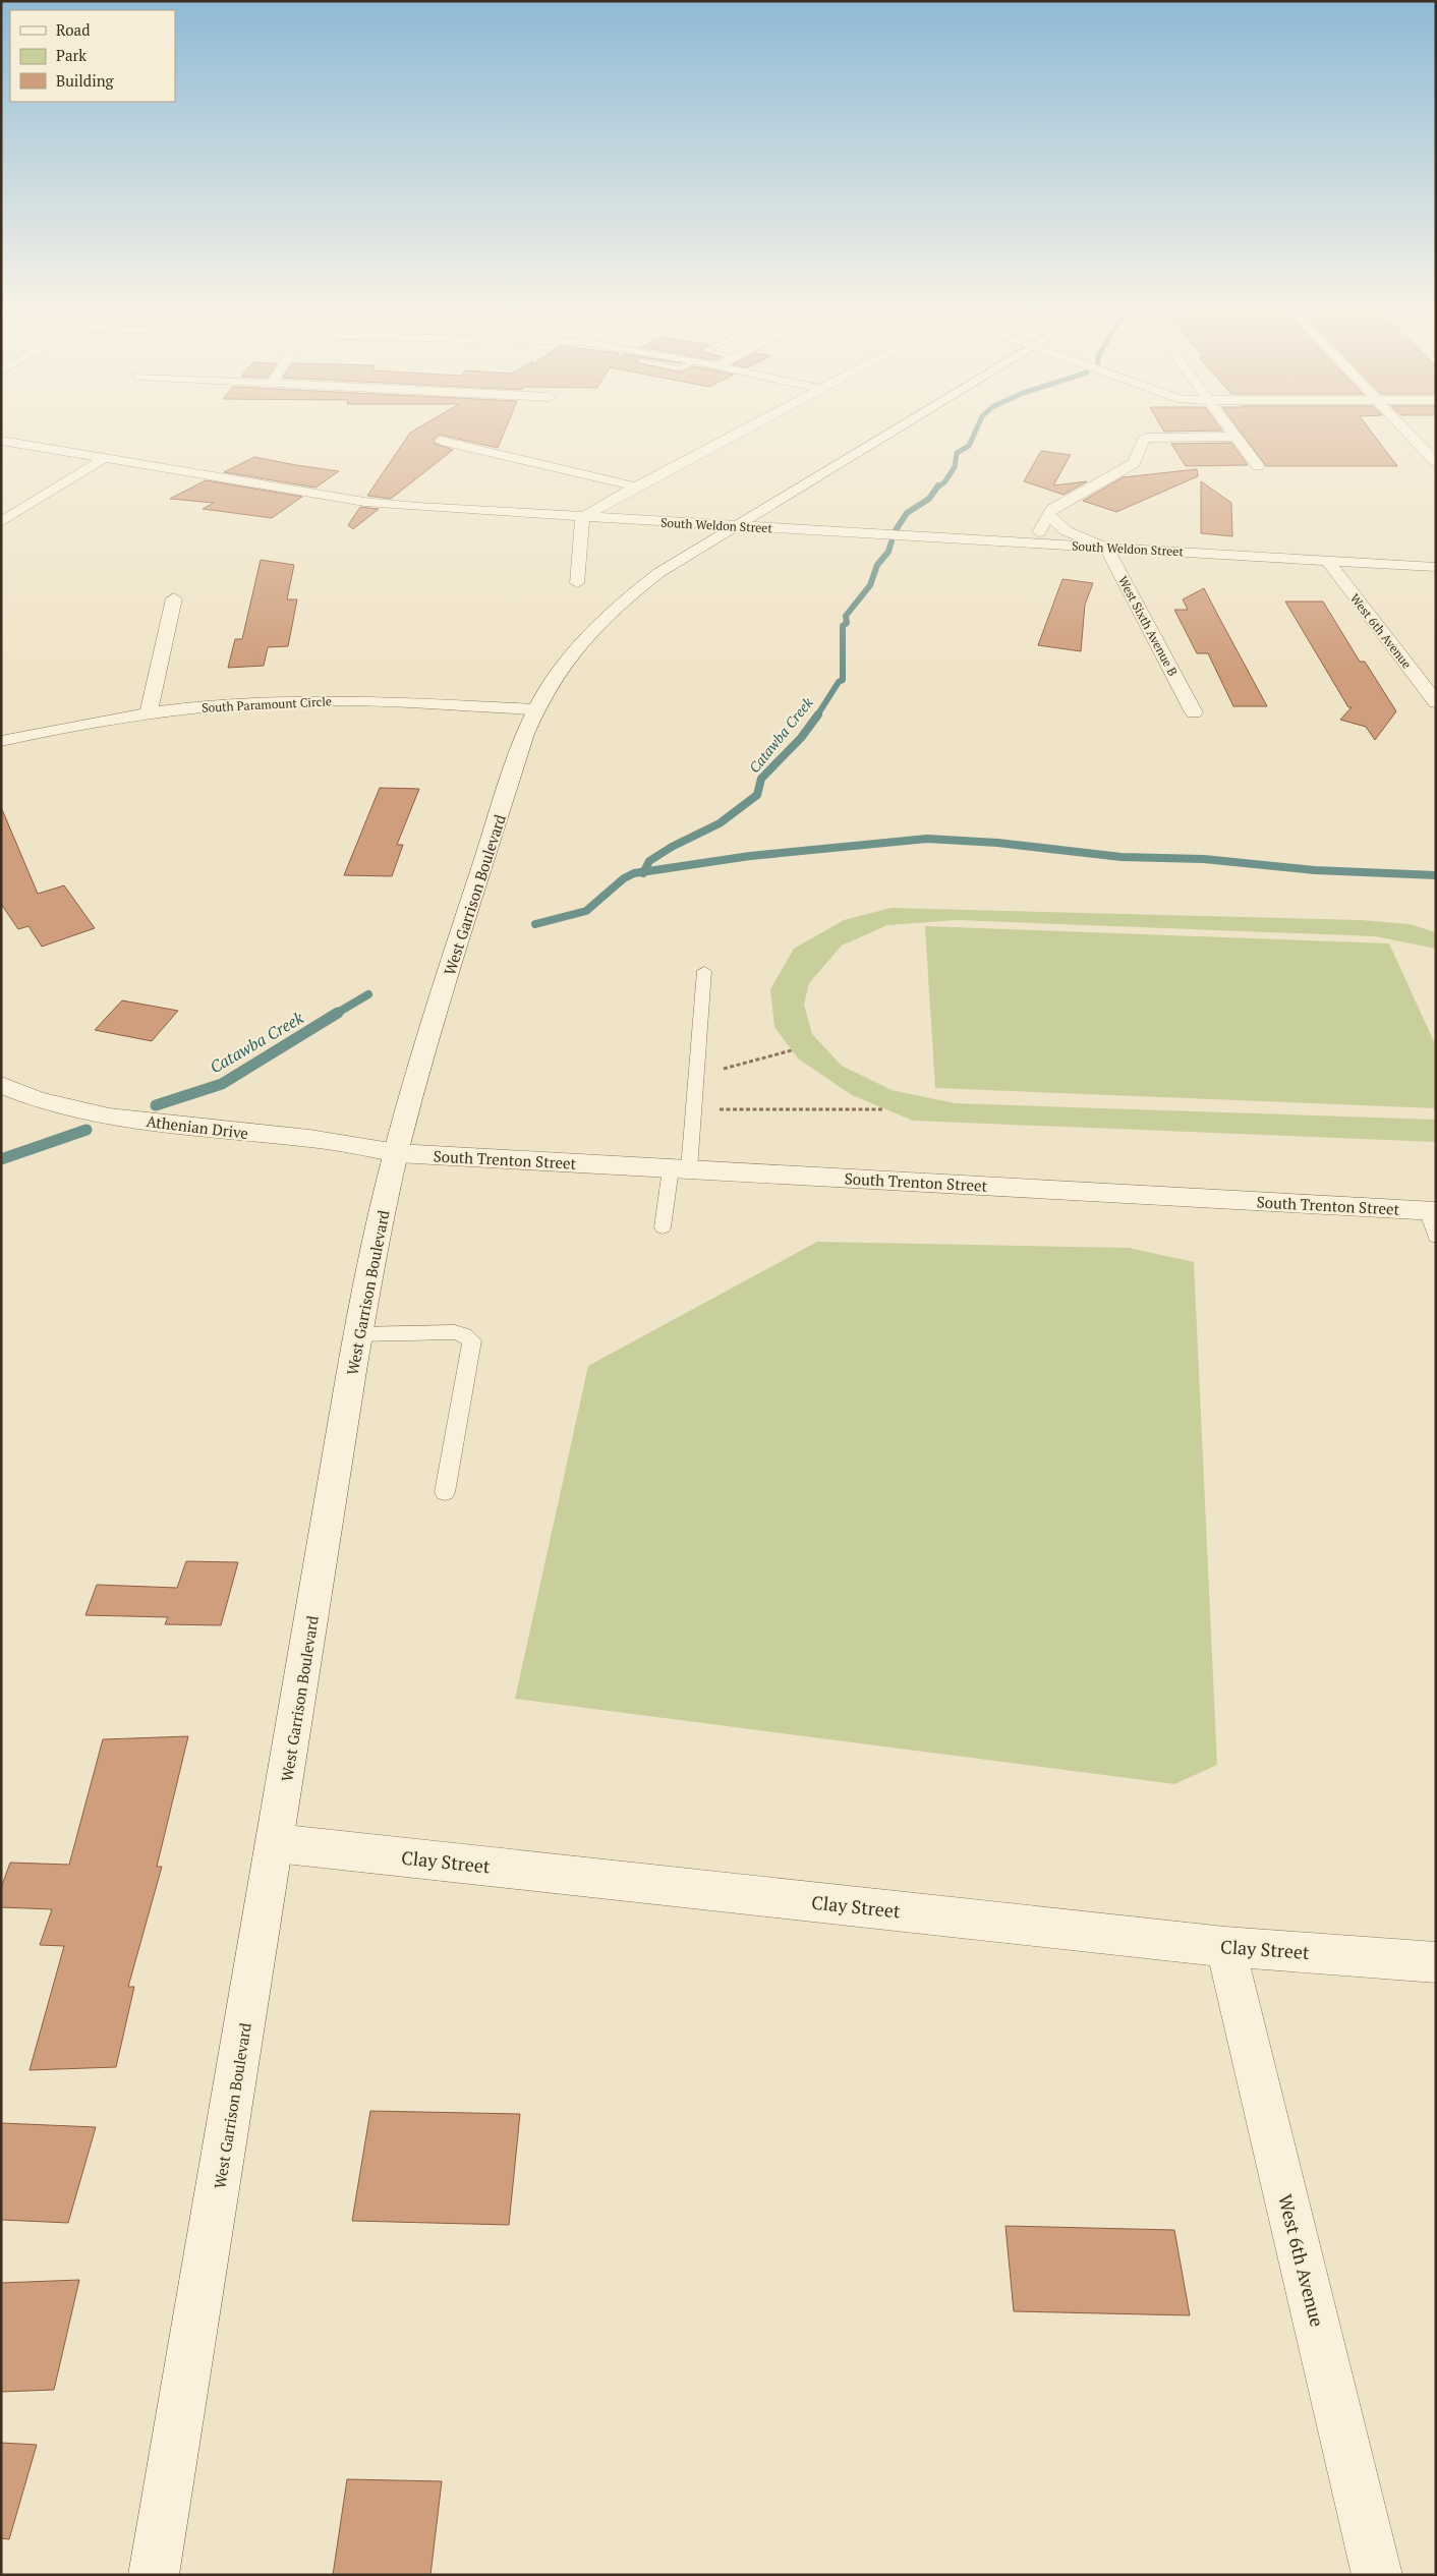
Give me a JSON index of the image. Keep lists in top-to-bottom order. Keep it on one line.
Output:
{"streets":{"street":["South Weldon Street","West Sixth Avenue B","West 6th Avenue","South Paramount Circle","West Garrison Boulevard","Athenian Drive","South Trenton Street","Clay Street"]},"crossings":[["South Weldon Street","West Sixth Avenue B"],["South Weldon Street","West 6th Avenue"],["South Weldon Street","West Garrison Boulevard"],["West 6th Avenue","Clay Street"],["South Paramount Circle","West Garrison Boulevard"],["West Garrison Boulevard","Athenian Drive"],["West Garrison Boulevard","South Trenton Street"],["West Garrison Boulevard","Clay Street"],["Athenian Drive","South Trenton Street"]],"water":["Catawba Creek"],"legend":["Road","Park","Building"]}
